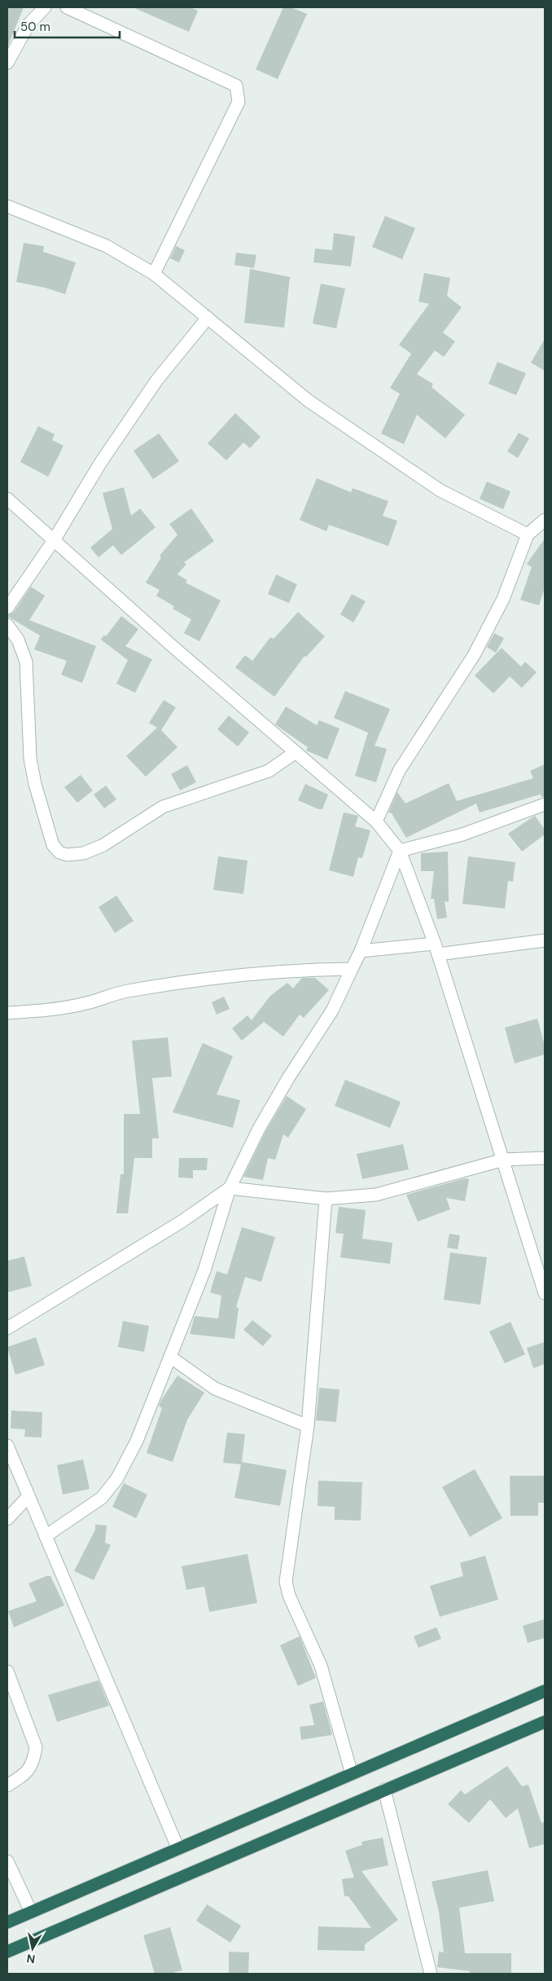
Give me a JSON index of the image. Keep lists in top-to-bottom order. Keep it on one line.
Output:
{"scale_bar":"50 m","north":"bottom"}
